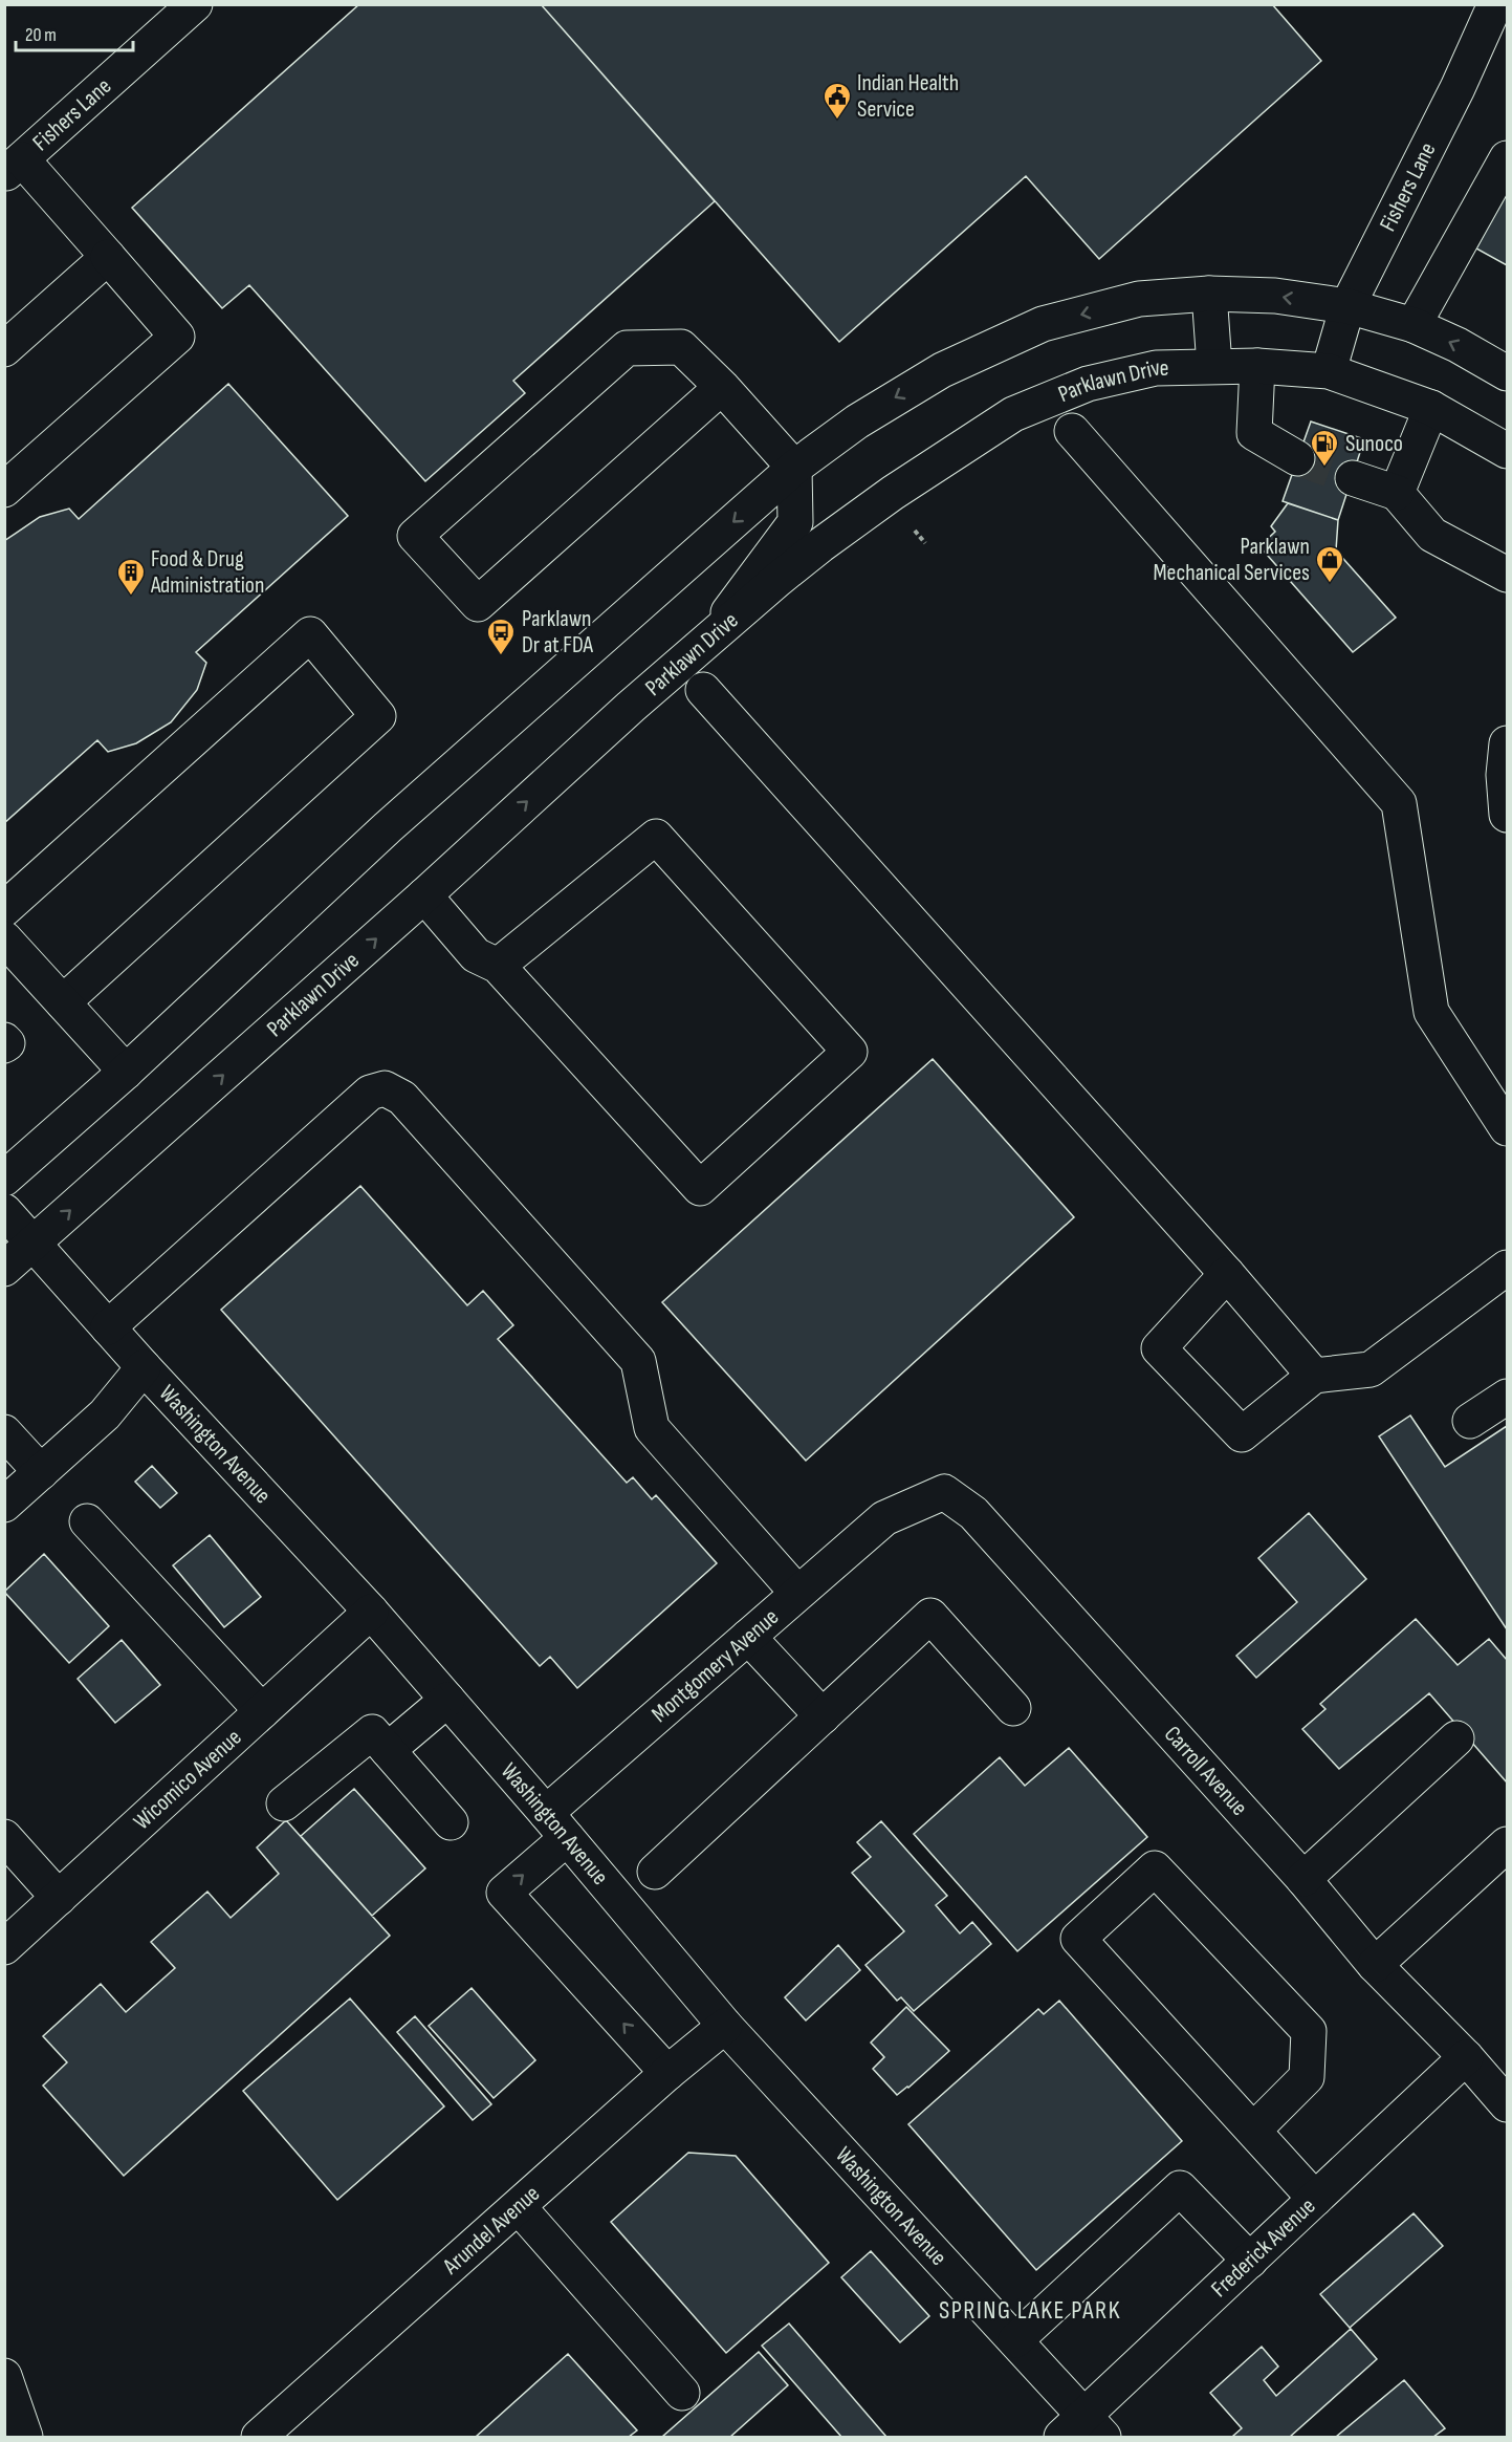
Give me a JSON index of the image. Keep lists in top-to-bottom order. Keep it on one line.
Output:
{"streets":{"street":["Fishers Lane","Parklawn Drive","Washington Avenue","Montgomery Avenue","Carroll Avenue","Wicomico Avenue","Arundel Avenue","Frederick Avenue"]},"crossings":[["Fishers Lane","Parklawn Drive"],["Parklawn Drive","Washington Avenue"],["Washington Avenue","Montgomery Avenue"],["Washington Avenue","Wicomico Avenue"],["Washington Avenue","Arundel Avenue"],["Washington Avenue","Frederick Avenue"],["Montgomery Avenue","Carroll Avenue"],["Montgomery Avenue","Arundel Avenue"],["Carroll Avenue","Frederick Avenue"]],"districts":["SPRING LAKE PARK"],"places":{"public building":["Indian Health Service"],"fuel station":["Sunoco"],"shop":["Parklawn Mechanical Services"],"building":["Food & Drug Administration"],"bus stop":["Parklawn Dr at FDA"]},"scale_bar":"20 m"}
